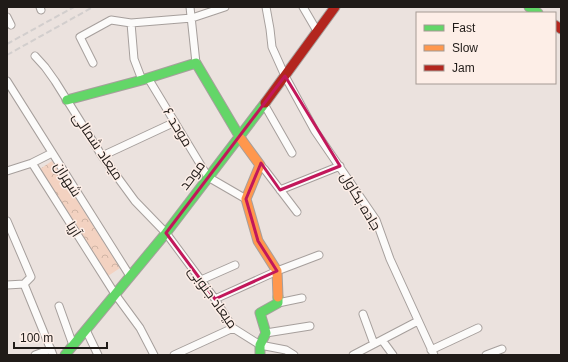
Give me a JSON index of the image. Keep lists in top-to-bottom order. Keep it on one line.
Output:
{"streets":{"street":["موحد ۶","میعاد شمالی","موحد","شهران","جاده بکاول","آریا","میعاد جنوبی"]},"crossings":[["موحد ۶","موحد"],["میعاد شمالی","موحد"],["میعاد شمالی","میعاد جنوبی"],["موحد","شهران"],["موحد","جاده بکاول"],["موحد","آریا"],["موحد","میعاد جنوبی"]],"legend":["Fast","Slow","Jam"],"scale_bar":"100 m"}
